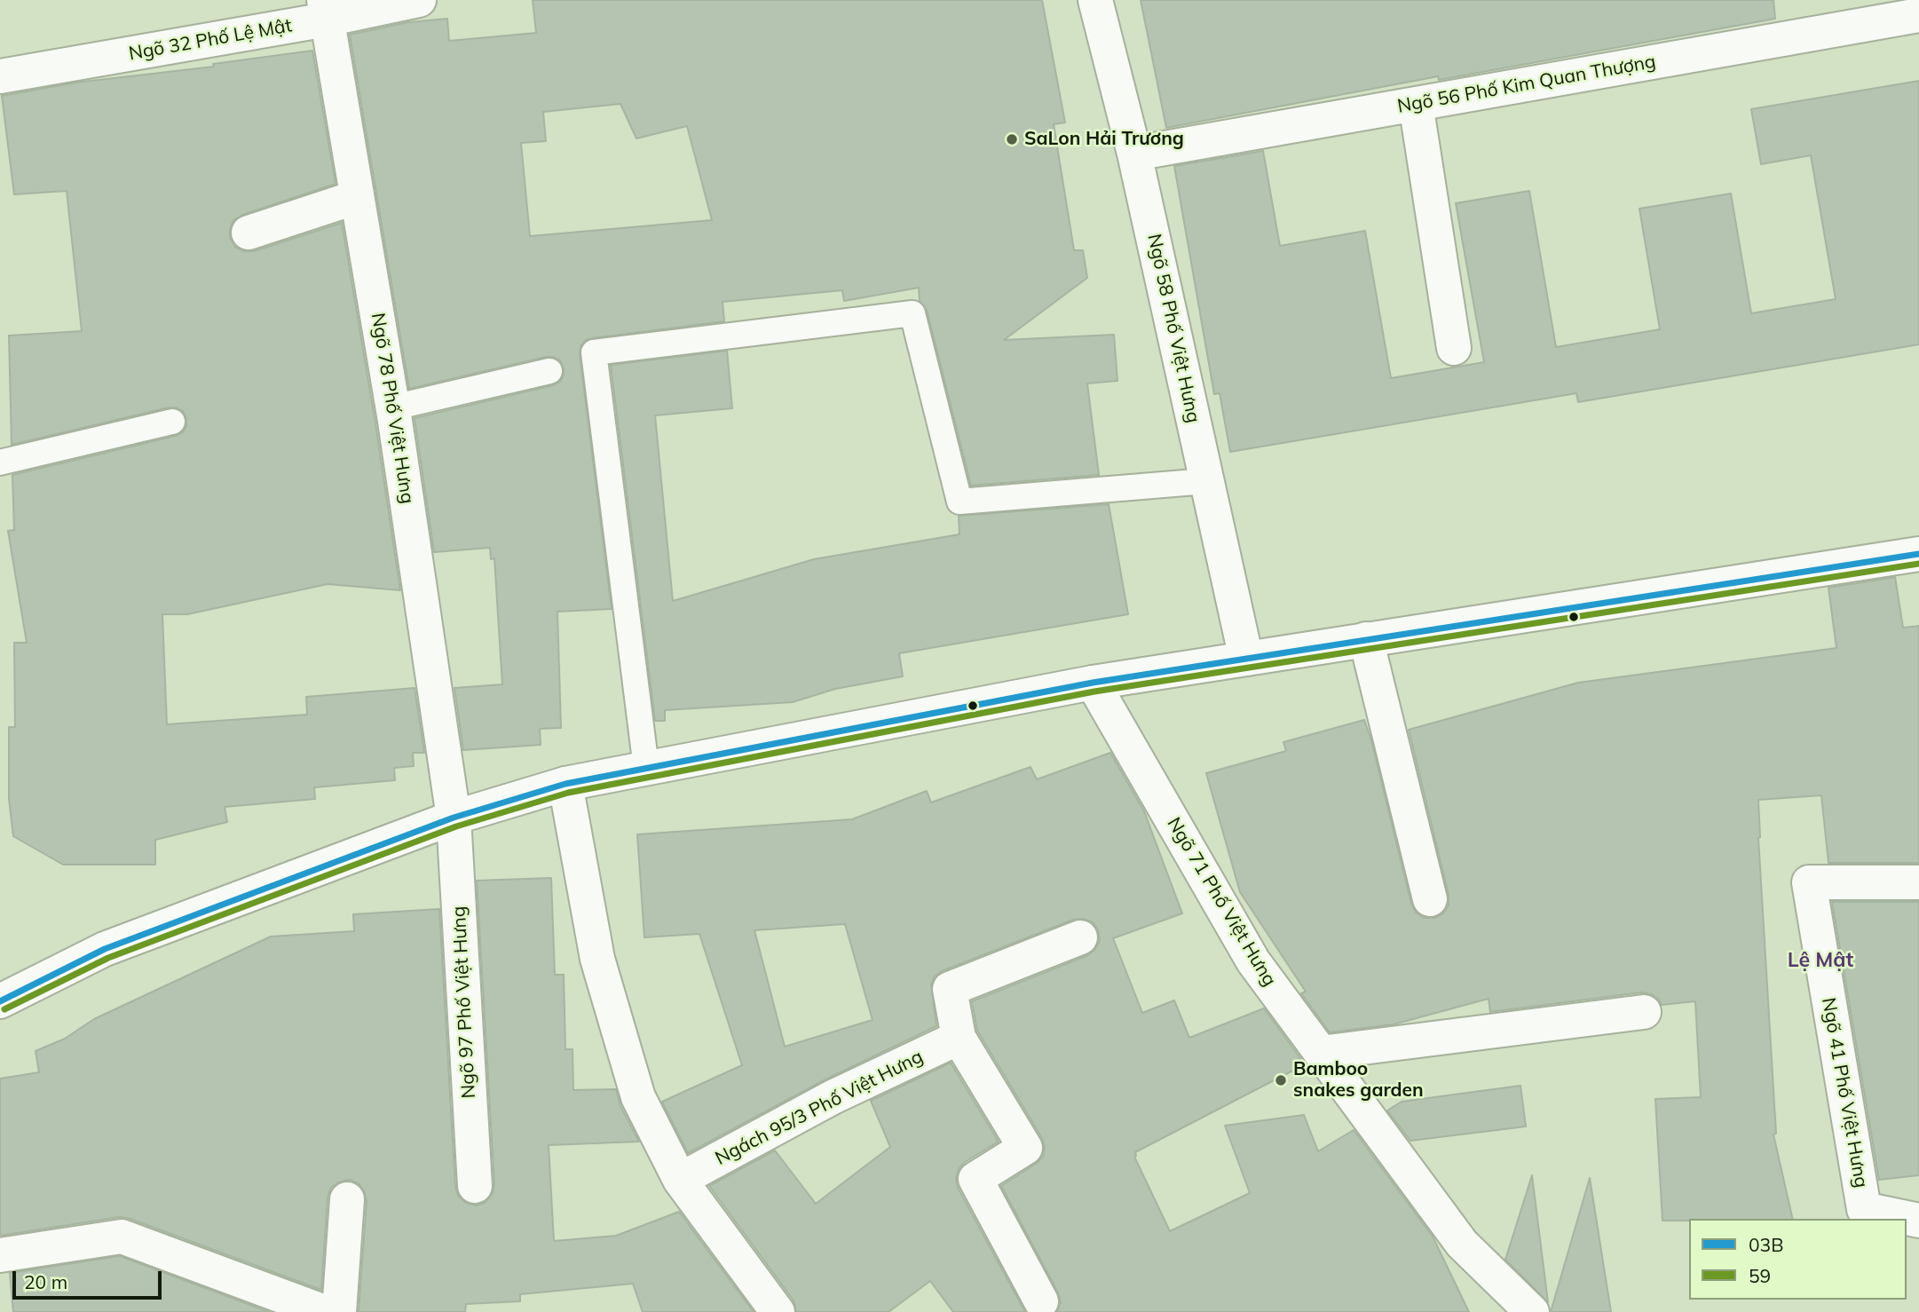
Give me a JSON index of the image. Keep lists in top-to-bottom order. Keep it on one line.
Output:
{"streets":{"street":["Ngõ 32 Phố Lệ Mật","Ngõ 56 Phố Kim Quan Thượng","Ngõ 58 Phố Việt Hưng","Ngõ 78 Phố Việt Hưng","Ngõ 71 Phố Việt Hưng","Ngõ 97 Phố Việt Hưng","Ngõ 41 Phố Việt Hưng","Ngách 95/3 Phố Việt Hưng"]},"crossings":[["Ngõ 32 Phố Lệ Mật","Ngõ 78 Phố Việt Hưng"],["Ngõ 56 Phố Kim Quan Thượng","Ngõ 58 Phố Việt Hưng"],["Ngõ 78 Phố Việt Hưng","Ngõ 97 Phố Việt Hưng"]],"districts":["Lệ Mật"],"places":["SaLon Hải Trương","Bamboo snakes garden"],"lines":["transit line 03B","transit line 59"],"legend":["03B","59"],"scale_bar":"20 m"}
